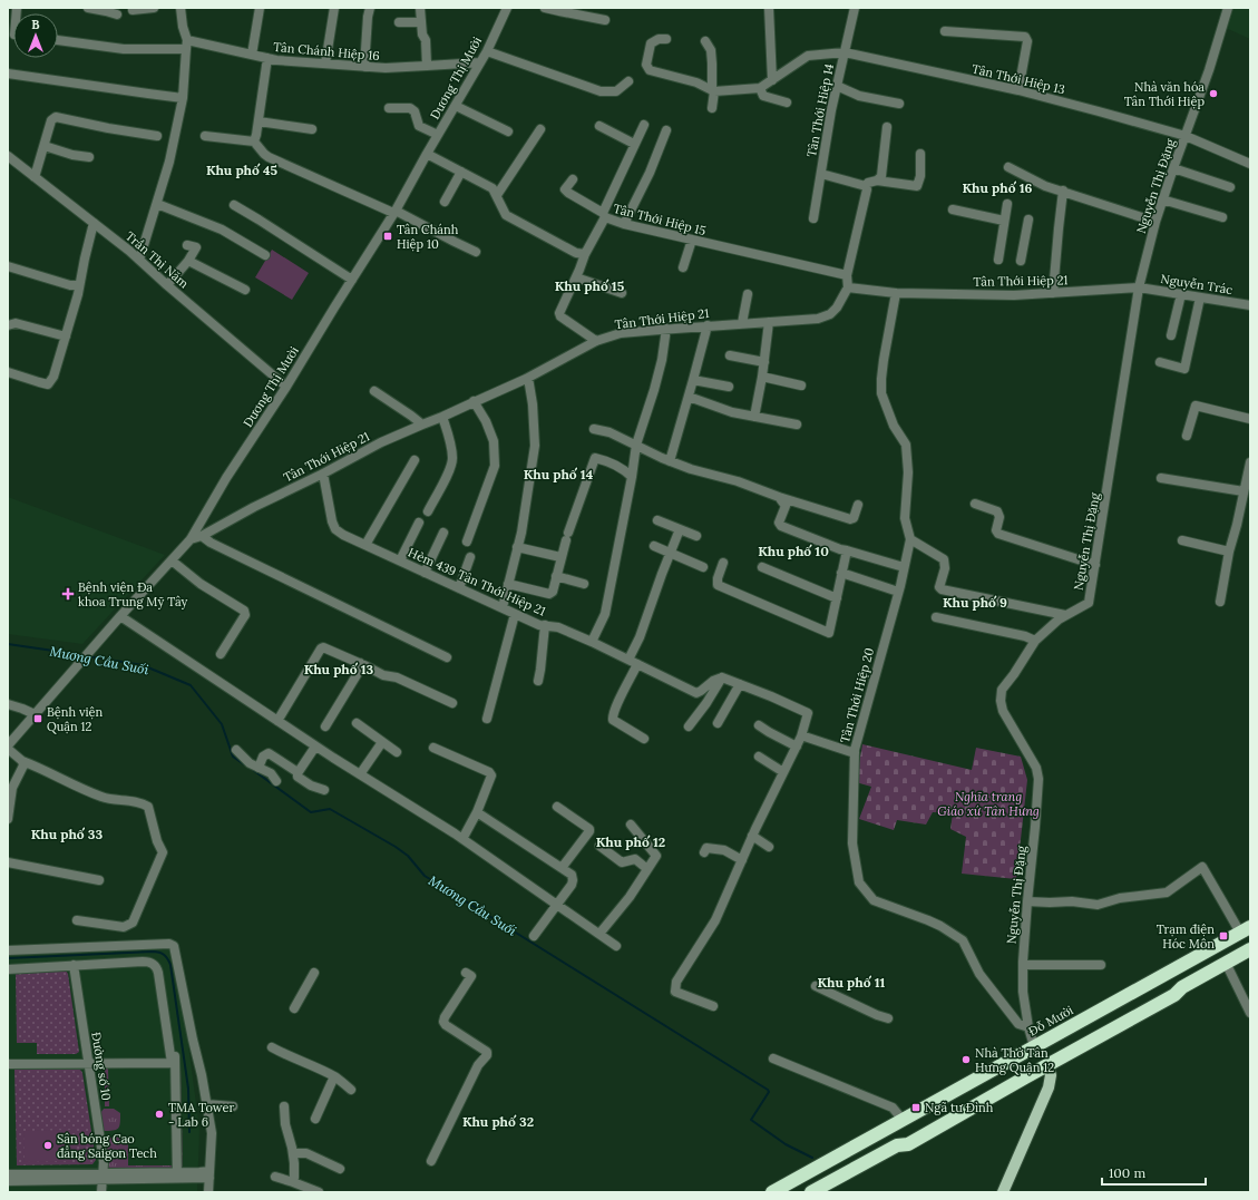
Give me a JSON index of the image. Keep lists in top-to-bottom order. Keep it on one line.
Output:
{"streets":{"highway":["Đỗ Mười"],"street":["Tân Chánh Hiệp 16","Dương Thị Mười","Tân Thới Hiệp 13","Tân Thới Hiệp 14","Nguyễn Thị Đặng","Tân Thới Hiệp 15","Trần Thị Năm","Tân Thới Hiệp 21","Nguyễn Trác","Hẻm 439 Tân Thới Hiệp 21","Tân Thới Hiệp 20","Đường số 10"]},"crossings":[["Tân Chánh Hiệp 16","Dương Thị Mười"],["Dương Thị Mười","Trần Thị Năm"],["Dương Thị Mười","Tân Thới Hiệp 21"],["Tân Thới Hiệp 13","Tân Thới Hiệp 14"],["Tân Thới Hiệp 13","Nguyễn Thị Đặng"],["Nguyễn Thị Đặng","Tân Thới Hiệp 21"],["Nguyễn Thị Đặng","Nguyễn Trác"],["Nguyễn Thị Đặng","Tân Thới Hiệp 20"],["Nguyễn Thị Đặng","Đỗ Mười"],["Tân Thới Hiệp 15","Tân Thới Hiệp 21"],["Tân Thới Hiệp 21","Nguyễn Trác"],["Tân Thới Hiệp 21","Hẻm 439 Tân Thới Hiệp 21"],["Tân Thới Hiệp 21","Tân Thới Hiệp 20"]],"districts":["Khu phố 45","Khu phố 16","Khu phố 15","Khu phố 14","Khu phố 10","Khu phố 9","Khu phố 13","Khu phố 33","Khu phố 12","Khu phố 11","Khu phố 32"],"water":["Mương Cầu Suối"],"parks":["Nghĩa trang Giáo xứ Tân Hưng"],"places":{"other":["Nhà văn hóa Tân Thới Hiệp","Nhà Thờ Tân Hưng Quận 12","TMA Tower - Lab 6","Sân bóng Cao đẳng Saigon Tech"],"transit":["Tân Chánh Hiệp 10","Bệnh viện Quận 12","Trạm điện Hóc Môn","Ngã tư Đình"],"health":["Bệnh viện Đa khoa Trung Mỹ Tây"]},"scale_bar":"100 m","north":"top"}
